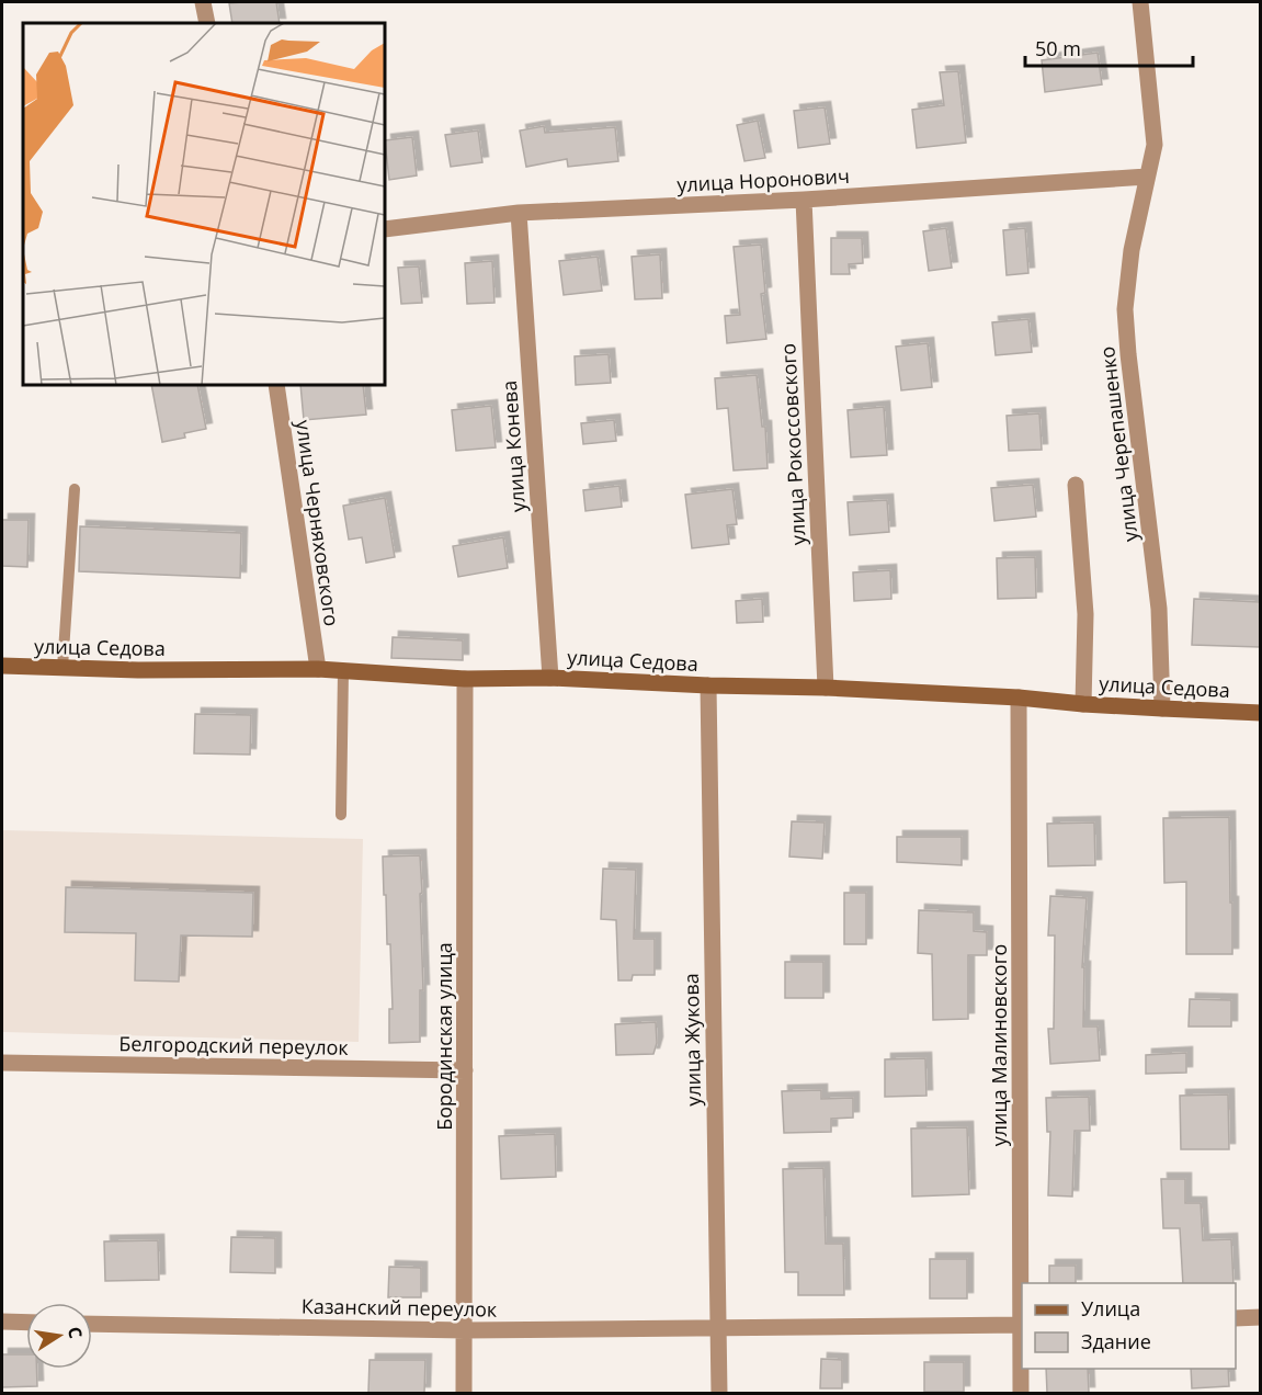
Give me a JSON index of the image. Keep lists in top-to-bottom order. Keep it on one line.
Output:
{"streets":{"street":["улица Норонович","улица Рокоссовского","улица Черепашенко","улица Конева","улица Черняховского","улица Седова","Бородинская улица","улица Жукова","Белгородский переулок","улица Малиновского","Казанский переулок"]},"crossings":[["улица Норонович","улица Рокоссовского"],["улица Норонович","улица Черепашенко"],["улица Норонович","улица Конева"],["улица Рокоссовского","улица Седова"],["улица Черепашенко","улица Седова"],["улица Конева","улица Седова"],["улица Черняховского","улица Седова"],["улица Седова","Бородинская улица"],["улица Седова","улица Жукова"],["улица Седова","улица Малиновского"],["Бородинская улица","Белгородский переулок"],["Бородинская улица","Казанский переулок"],["улица Жукова","Казанский переулок"],["улица Малиновского","Казанский переулок"]],"legend":["Улица","Здание"],"scale_bar":"50 m","north":"right"}
